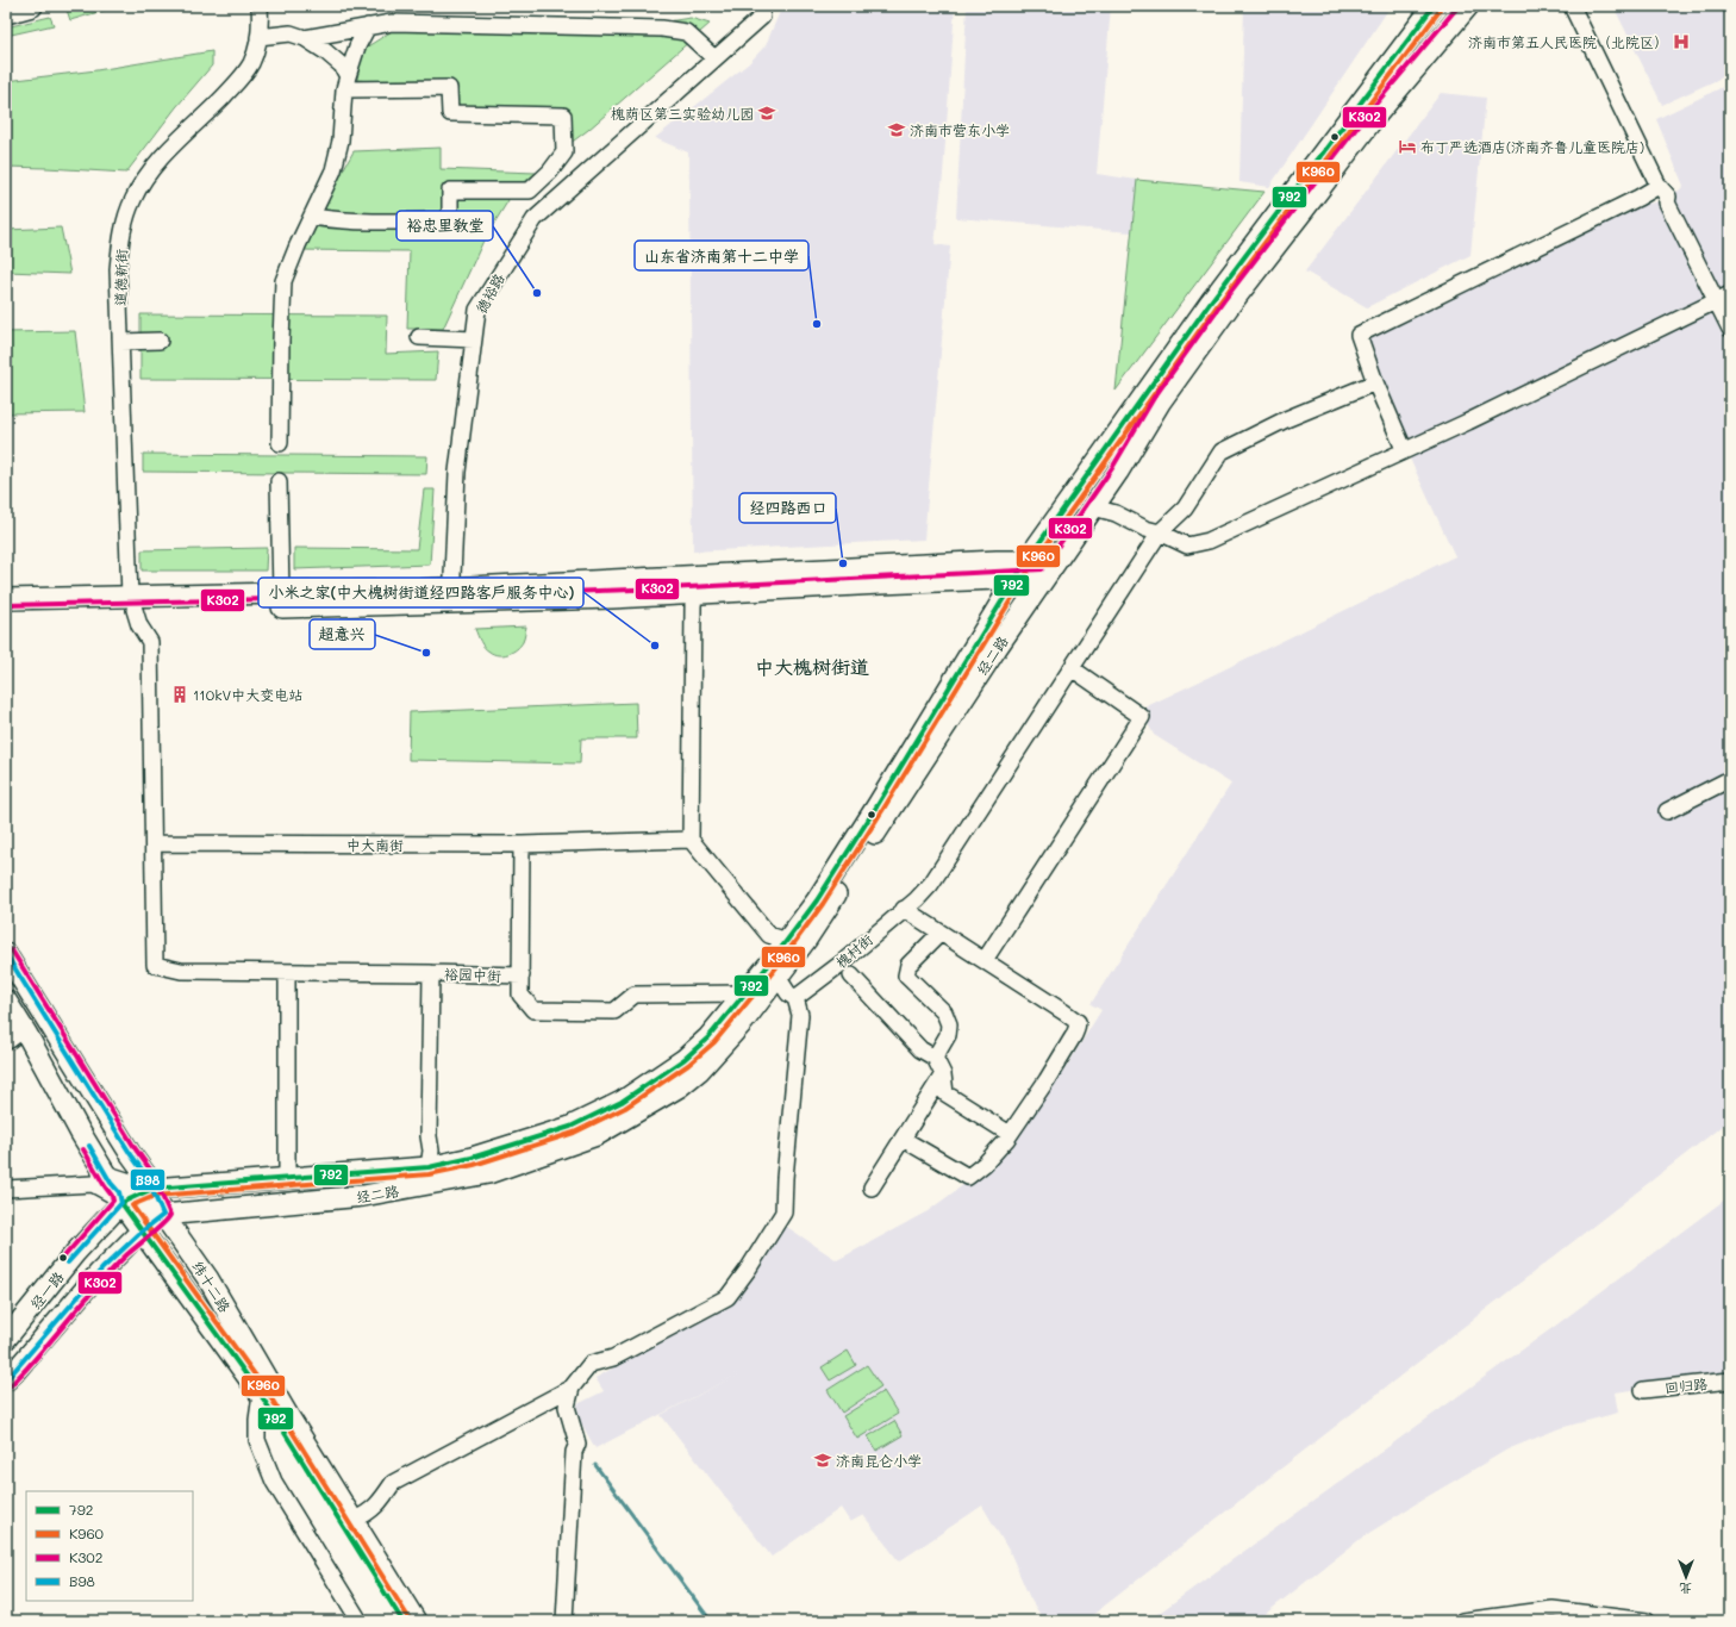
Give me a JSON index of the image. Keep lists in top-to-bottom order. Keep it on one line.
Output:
{"streets":{"main road":["经二路","纬十二路","经一路"],"street":["道德新街","德裕路","中大南街","槐村街","裕园中街","回归路"]},"crossings":[["经二路","裕园中街"],["经二路","纬十二路"],["经二路","经一路"],["中大南街","裕园中街"],["纬十二路","经一路"]],"districts":["中大槐树街道"],"places":{"hospital":["济南市第五人民医院（北院区）"],"school or university":["槐荫区第三实验幼儿园","济南市营东小学","济南昆仑小学"],"hotel":["布丁严选酒店(济南齐鲁儿童医院店)"],"other":["裕忠里教堂","山东省济南第十二中学","经四路西口","小米之家(中大槐树街道经四路客户服务中心)","超意兴"],"building":["110kV中大变电站"]},"lines":["transit line 792","transit line K302","transit line K960","transit line B98"],"legend":["792","K960","K302","B98"],"north":"bottom"}
